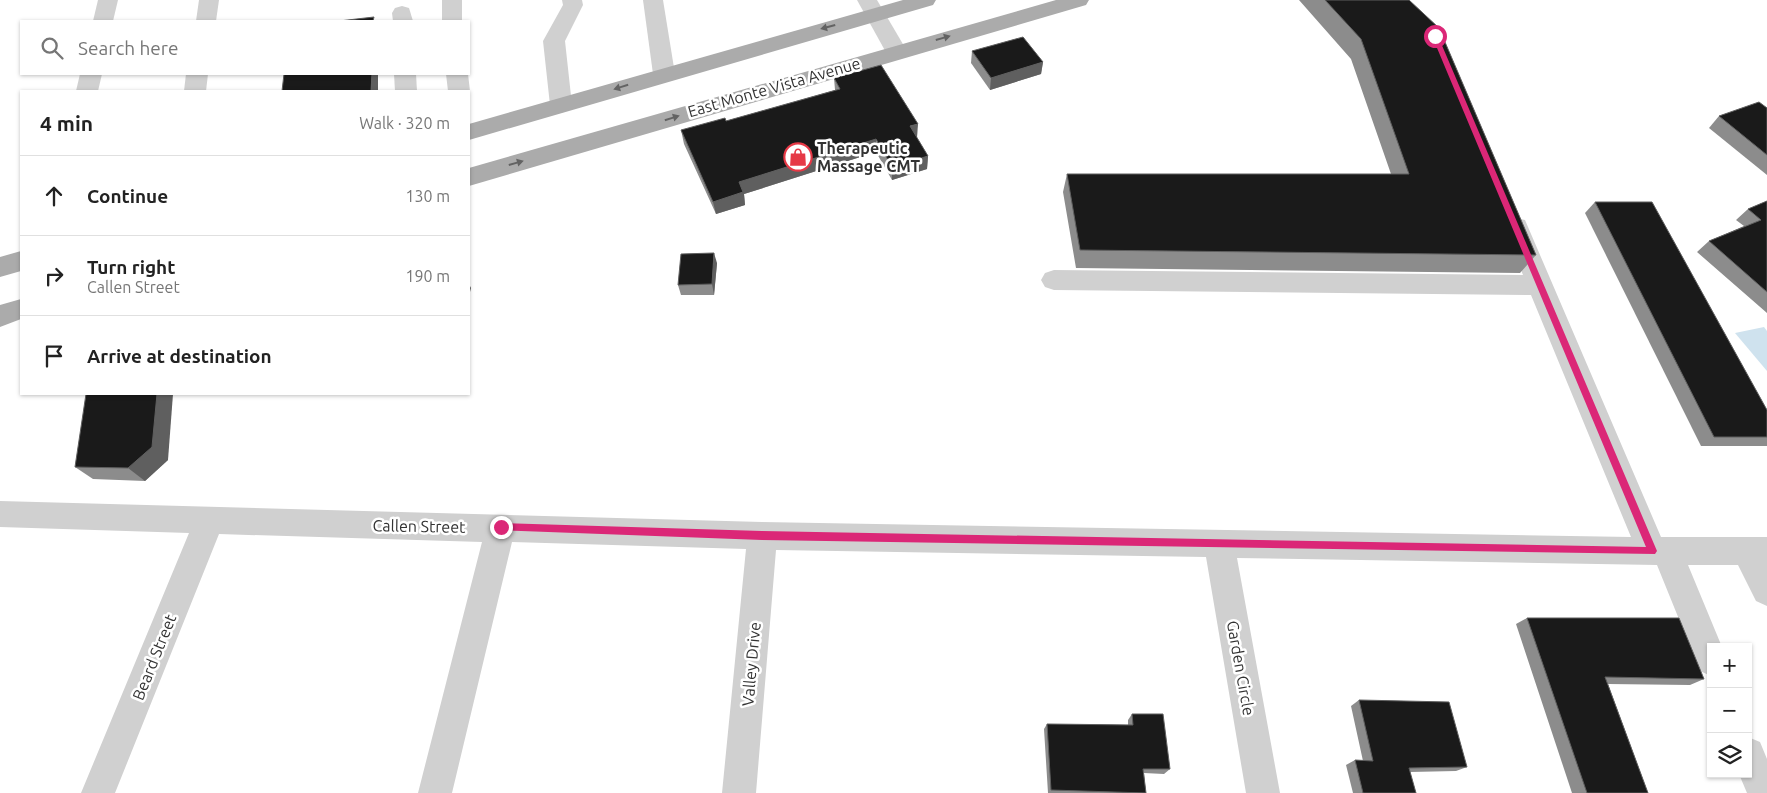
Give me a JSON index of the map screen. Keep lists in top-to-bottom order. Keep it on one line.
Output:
{"streets":{"main road":["East Monte Vista Avenue"],"street":["Callen Street","Beard Street","Valley Drive","Garden Circle"]},"crossings":[["Callen Street","Beard Street"],["Callen Street","Valley Drive"],["Callen Street","Garden Circle"]],"places":{"shop":["Therapeutic Massage CMT"]},"page":{"search":"Search here","heading":["4 min","Walk · 320 m"],"list":[["Continue","130 m"],["Turn right","Callen Street","190 m"],"Arrive at destination"],"map_buttons":["+","−"]}}
